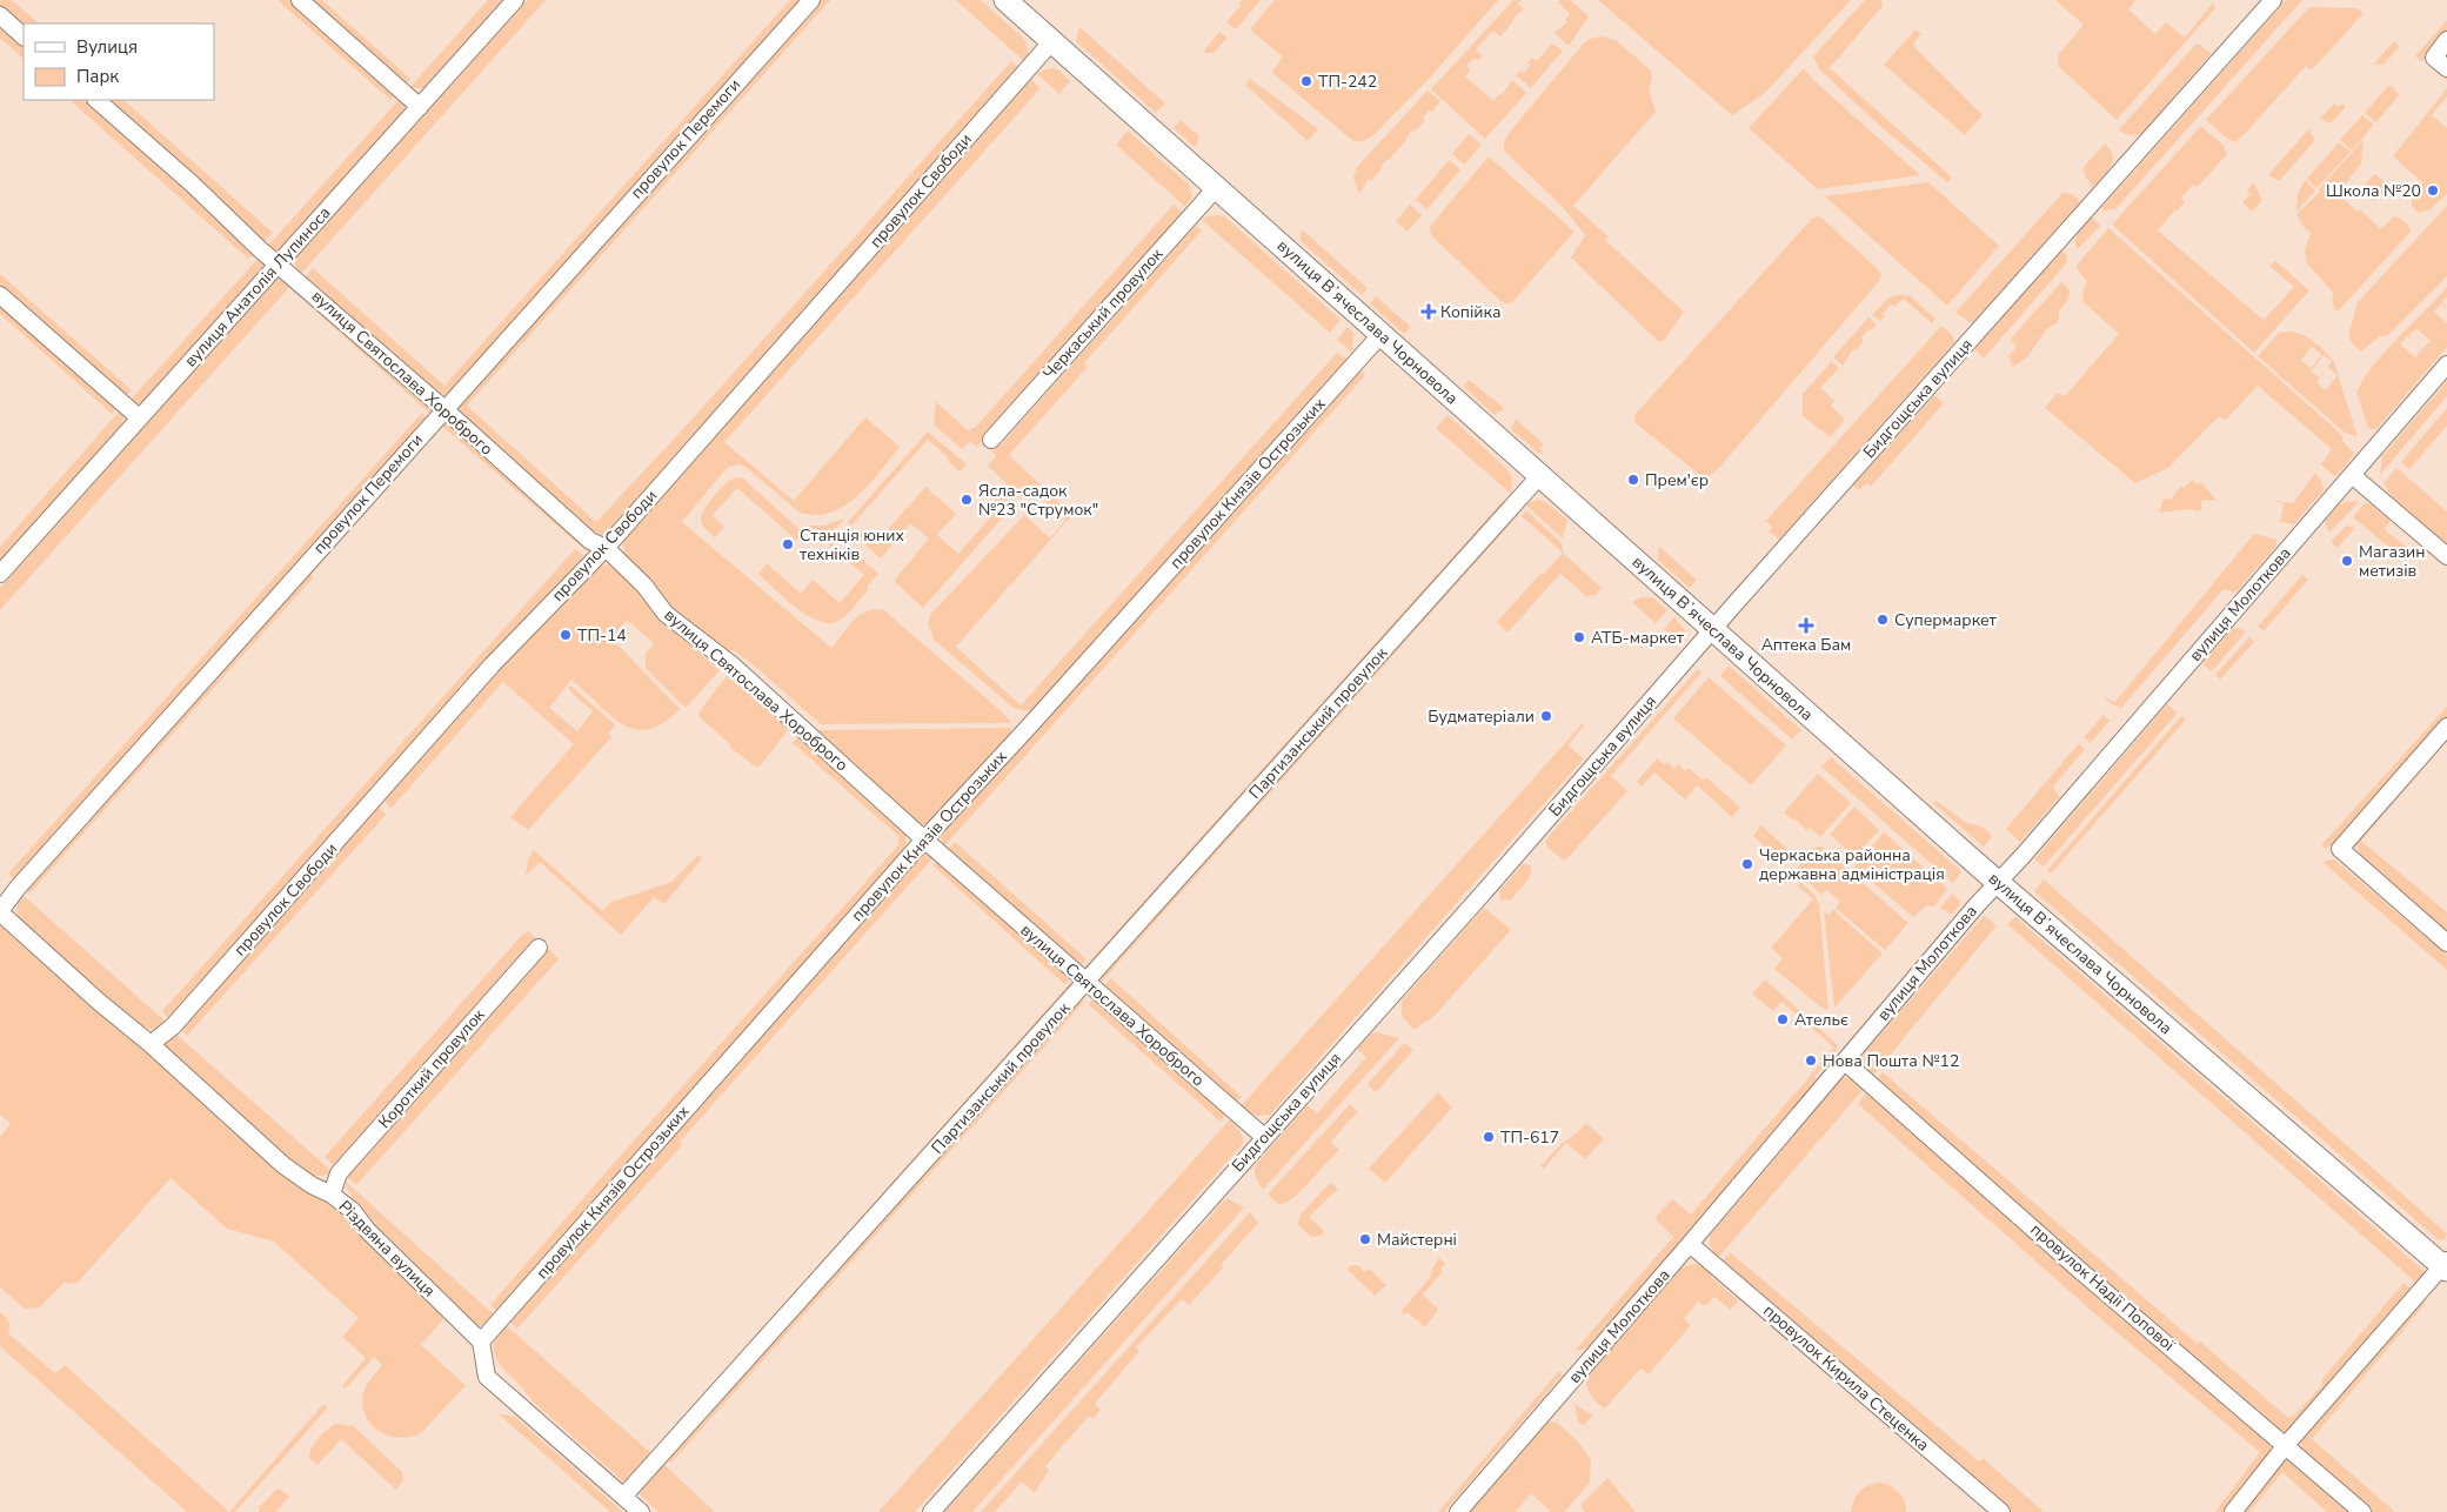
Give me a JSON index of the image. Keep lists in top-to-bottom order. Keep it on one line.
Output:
{"streets":{"main road":["вулиця Вʼячеслава Чорновола"],"street":["провулок Перемоги","провулок Свободи","вулиця Анатолія Лупиноса","Черкаський провулок","вулиця Святослава Хороброго","Бидгощська вулиця","провулок Князів Острозьких","вулиця Молоткова","Партизанський провулок","Короткий провулок","Різдвяна вулиця","провулок Надії Попової","провулок Кирила Стеценка"]},"crossings":[["провулок Перемоги","вулиця Святослава Хороброго"],["провулок Перемоги","Різдвяна вулиця"],["провулок Свободи","вулиця Вʼячеслава Чорновола"],["провулок Свободи","вулиця Святослава Хороброго"],["провулок Свободи","Різдвяна вулиця"],["вулиця Анатолія Лупиноса","вулиця Святослава Хороброго"],["Черкаський провулок","вулиця Вʼячеслава Чорновола"],["вулиця Вʼячеслава Чорновола","Бидгощська вулиця"],["вулиця Вʼячеслава Чорновола","провулок Князів Острозьких"],["вулиця Вʼячеслава Чорновола","вулиця Молоткова"],["вулиця Вʼячеслава Чорновола","Партизанський провулок"],["вулиця Святослава Хороброго","Бидгощська вулиця"],["вулиця Святослава Хороброго","провулок Князів Острозьких"],["вулиця Святослава Хороброго","Партизанський провулок"],["провулок Князів Острозьких","Різдвяна вулиця"],["вулиця Молоткова","провулок Надії Попової"],["вулиця Молоткова","провулок Кирила Стеценка"],["Короткий провулок","Різдвяна вулиця"]],"places":{"other":["ТП-242","Школа №20","Прем'єр","Ясла-садок №23 \"Струмок\"","Станція юних техніків","Магазин метизів","Супермаркет","ТП-14","АТБ-маркет","Будматеріали","Черкаська районна державна адміністрація","Ательє","Нова Пошта №12","ТП-617","Майстерні"],"health":["Копійка","Аптека Бам"]},"legend":["Вулиця","Парк"]}
